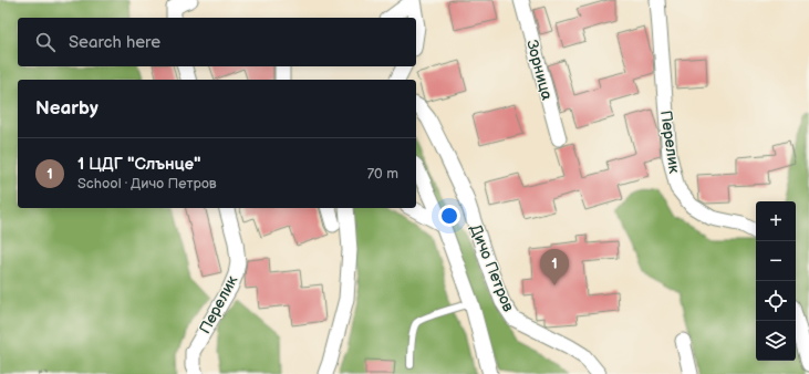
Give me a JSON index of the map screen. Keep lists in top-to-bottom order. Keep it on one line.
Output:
{"streets":{"street":["Зорница","Перелик","Дичо Петров"]},"page":{"search":"Search here","heading":"Nearby","list":[{"mark":"1","name":"1 ЦДГ \"Слънце\"","note":"School · Дичо Петров","value":"70 m"}],"map_buttons":["+","−"],"pins":"1"}}
